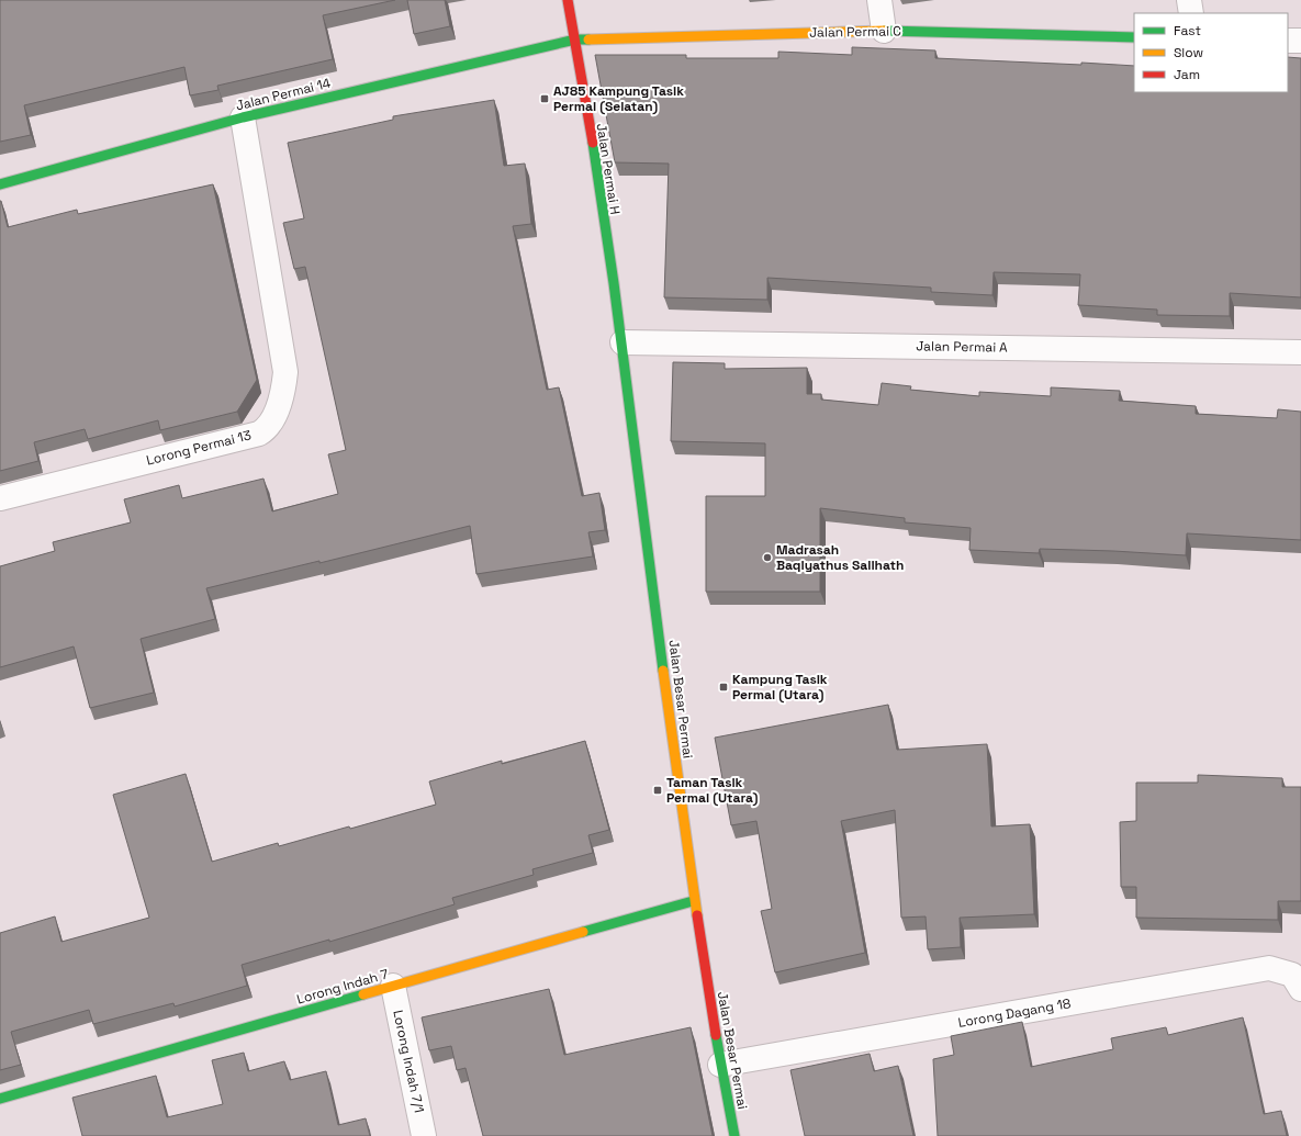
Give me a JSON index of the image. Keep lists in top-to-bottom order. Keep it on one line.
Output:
{"streets":{"street":["Jalan Permai C","Jalan Permai 14","Jalan Permai H","Jalan Permai A","Lorong Permai 13","Jalan Besar Permai","Lorong Indah 7","Lorong Dagang 18","Lorong Indah 7/1"]},"crossings":[["Jalan Permai C","Jalan Permai 14"],["Jalan Permai C","Jalan Permai H"],["Jalan Permai 14","Jalan Permai H"],["Jalan Permai 14","Lorong Permai 13"],["Jalan Permai H","Jalan Permai A"],["Jalan Permai H","Jalan Besar Permai"],["Jalan Permai A","Jalan Besar Permai"],["Jalan Besar Permai","Lorong Indah 7"],["Jalan Besar Permai","Lorong Dagang 18"],["Lorong Indah 7","Lorong Indah 7/1"]],"places":{"transit":["AJ85 Kampung Tasik Permai (Selatan)","Kampung Tasik Permai (Utara)","Taman Tasik Permai (Utara)"],"other":["Madrasah Baqiyathus Salihath"]},"legend":["Fast","Slow","Jam"]}
